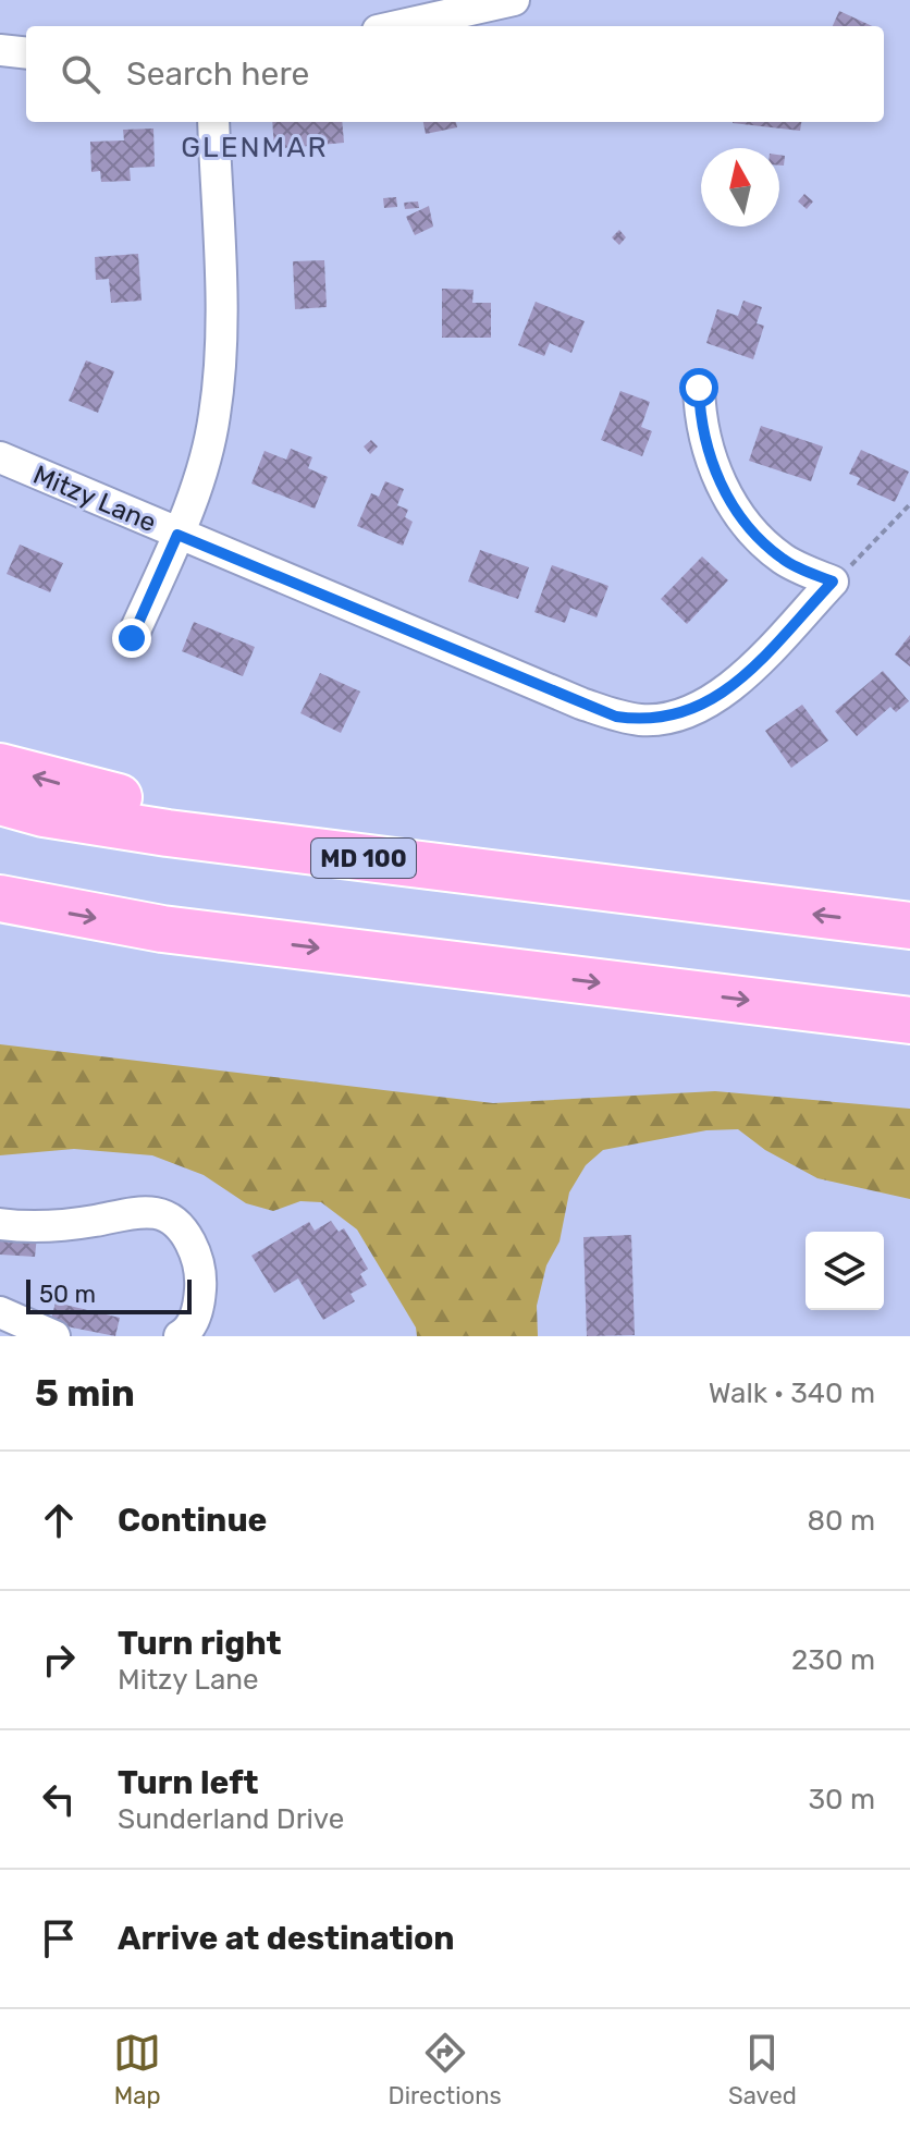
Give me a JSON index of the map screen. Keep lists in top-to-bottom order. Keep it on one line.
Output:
{"streets":{"highway":["MD 100"],"street":["Mitzy Lane"]},"districts":["GLENMAR"],"scale_bar":"50 m","north":"top","page":{"search":"Search here","scale":"50 m","heading":["5 min","Walk · 340 m"],"list":[["Continue","80 m"],["Turn right","Mitzy Lane","230 m"],["Turn left","Sunderland Drive","30 m"],"Arrive at destination"],"nav":["Map","Directions","Saved"]}}
